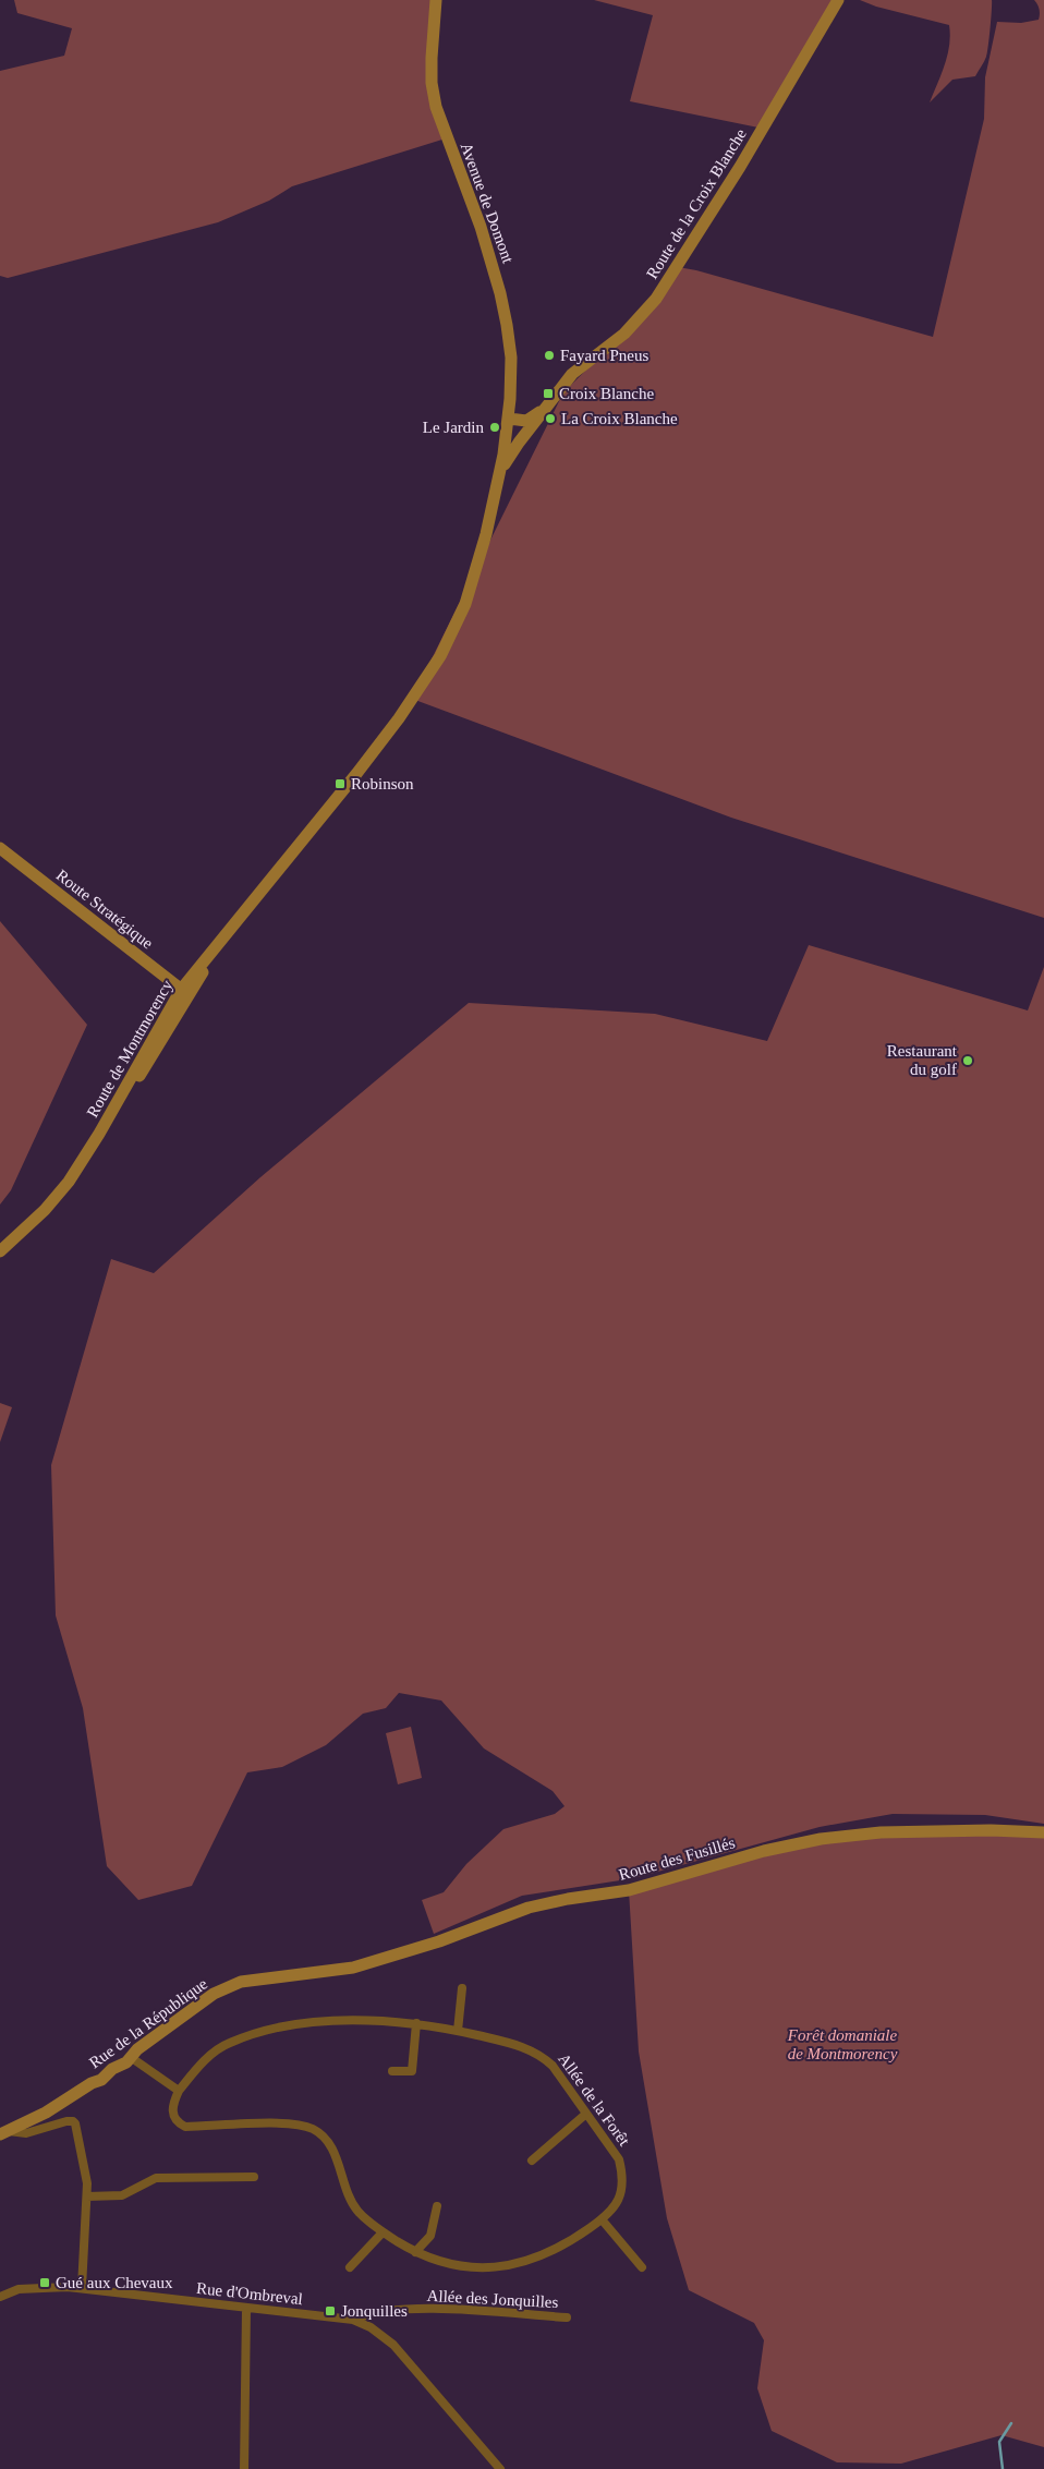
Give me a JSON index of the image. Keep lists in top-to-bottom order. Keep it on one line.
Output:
{"streets":{"main road":["Avenue de Domont","Route de la Croix Blanche","Route Stratégique","Route de Montmorency","Route des Fusillés","Rue de la République"],"street":["Allée de la Forêt","Rue d'Ombreval","Allée des Jonquilles"]},"crossings":[["Avenue de Domont","Route de Montmorency"],["Route Stratégique","Route de Montmorency"],["Route des Fusillés","Rue de la République"],["Rue d'Ombreval","Allée des Jonquilles"]],"parks":["Forêt domaniale de Montmorency"],"places":{"other":["Fayard Pneus","La Croix Blanche","Le Jardin","Restaurant du golf"],"transit":["Croix Blanche","Robinson","Gué aux Chevaux","Jonquilles"]}}
